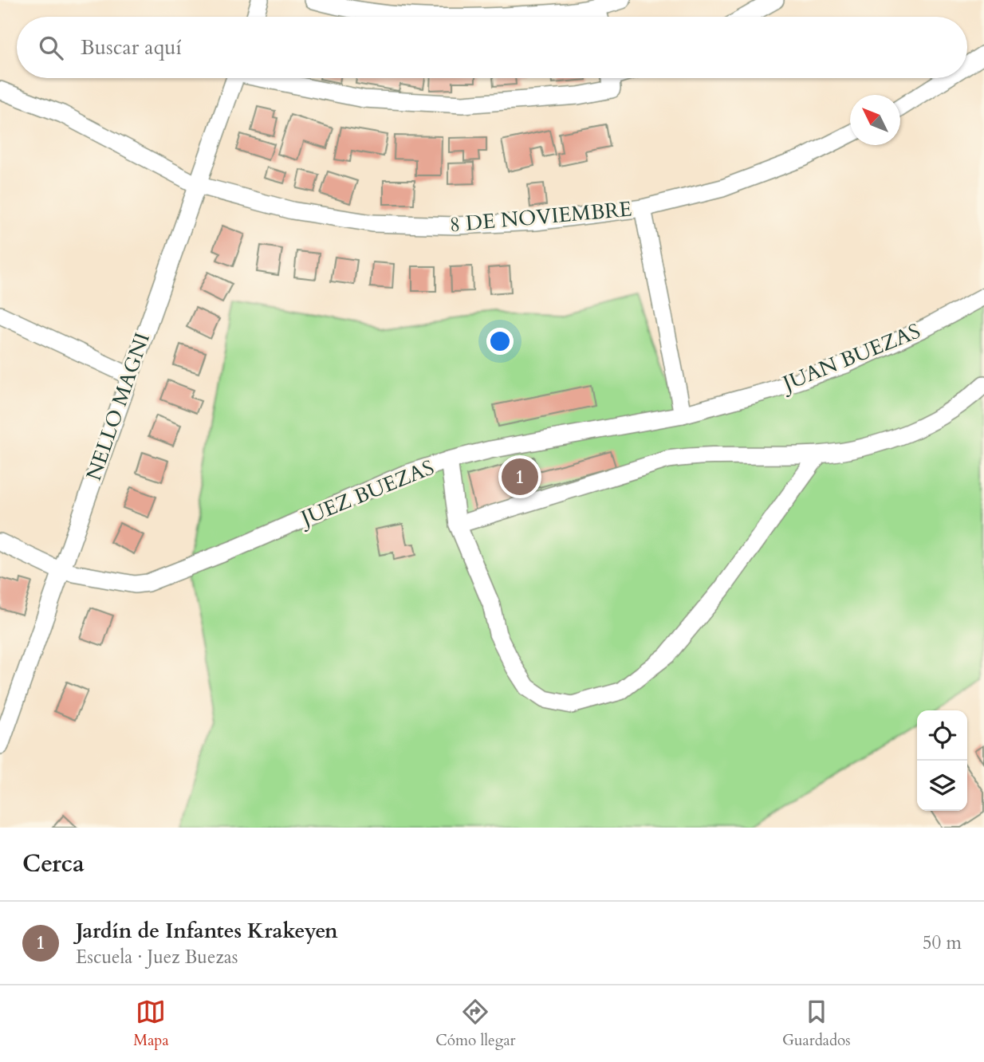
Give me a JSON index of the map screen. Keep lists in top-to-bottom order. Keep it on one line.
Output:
{"streets":{"street":["8 DE NOVIEMBRE","JUAN BUEZAS","NELLO MAGNI","JUEZ BUEZAS"]},"crossings":[["8 DE NOVIEMBRE","NELLO MAGNI"],["JUAN BUEZAS","JUEZ BUEZAS"],["NELLO MAGNI","JUEZ BUEZAS"]],"north":"top left","page":{"search":"Buscar aquí","pins":"1","heading":"Cerca","list":[{"mark":"1","name":"Jardín de Infantes Krakeyen","note":"Escuela · Juez Buezas","value":"50 m"}],"nav":["Mapa","Cómo llegar","Guardados"]}}
